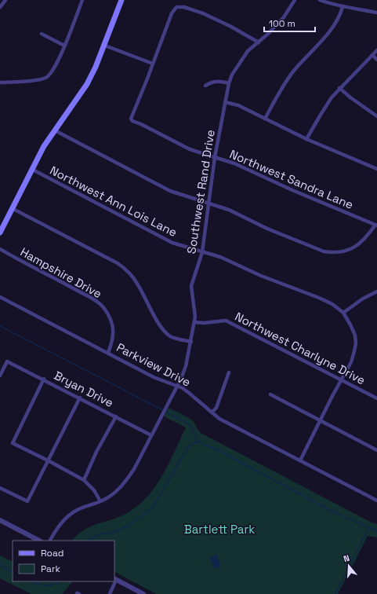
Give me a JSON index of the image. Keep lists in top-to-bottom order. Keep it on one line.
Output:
{"streets":{"street":["Northwest Sandra Lane","Southwest Rand Drive","Northwest Ann Lois Lane","Hampshire Drive","Northwest Charlyne Drive","Parkview Drive","Bryan Drive"]},"crossings":[["Northwest Sandra Lane","Southwest Rand Drive"],["Southwest Rand Drive","Northwest Ann Lois Lane"],["Southwest Rand Drive","Northwest Charlyne Drive"],["Southwest Rand Drive","Parkview Drive"],["Southwest Rand Drive","Bryan Drive"],["Hampshire Drive","Parkview Drive"]],"parks":["Bartlett Park"],"legend":["Road","Park"],"scale_bar":"100 m","north":"top"}
